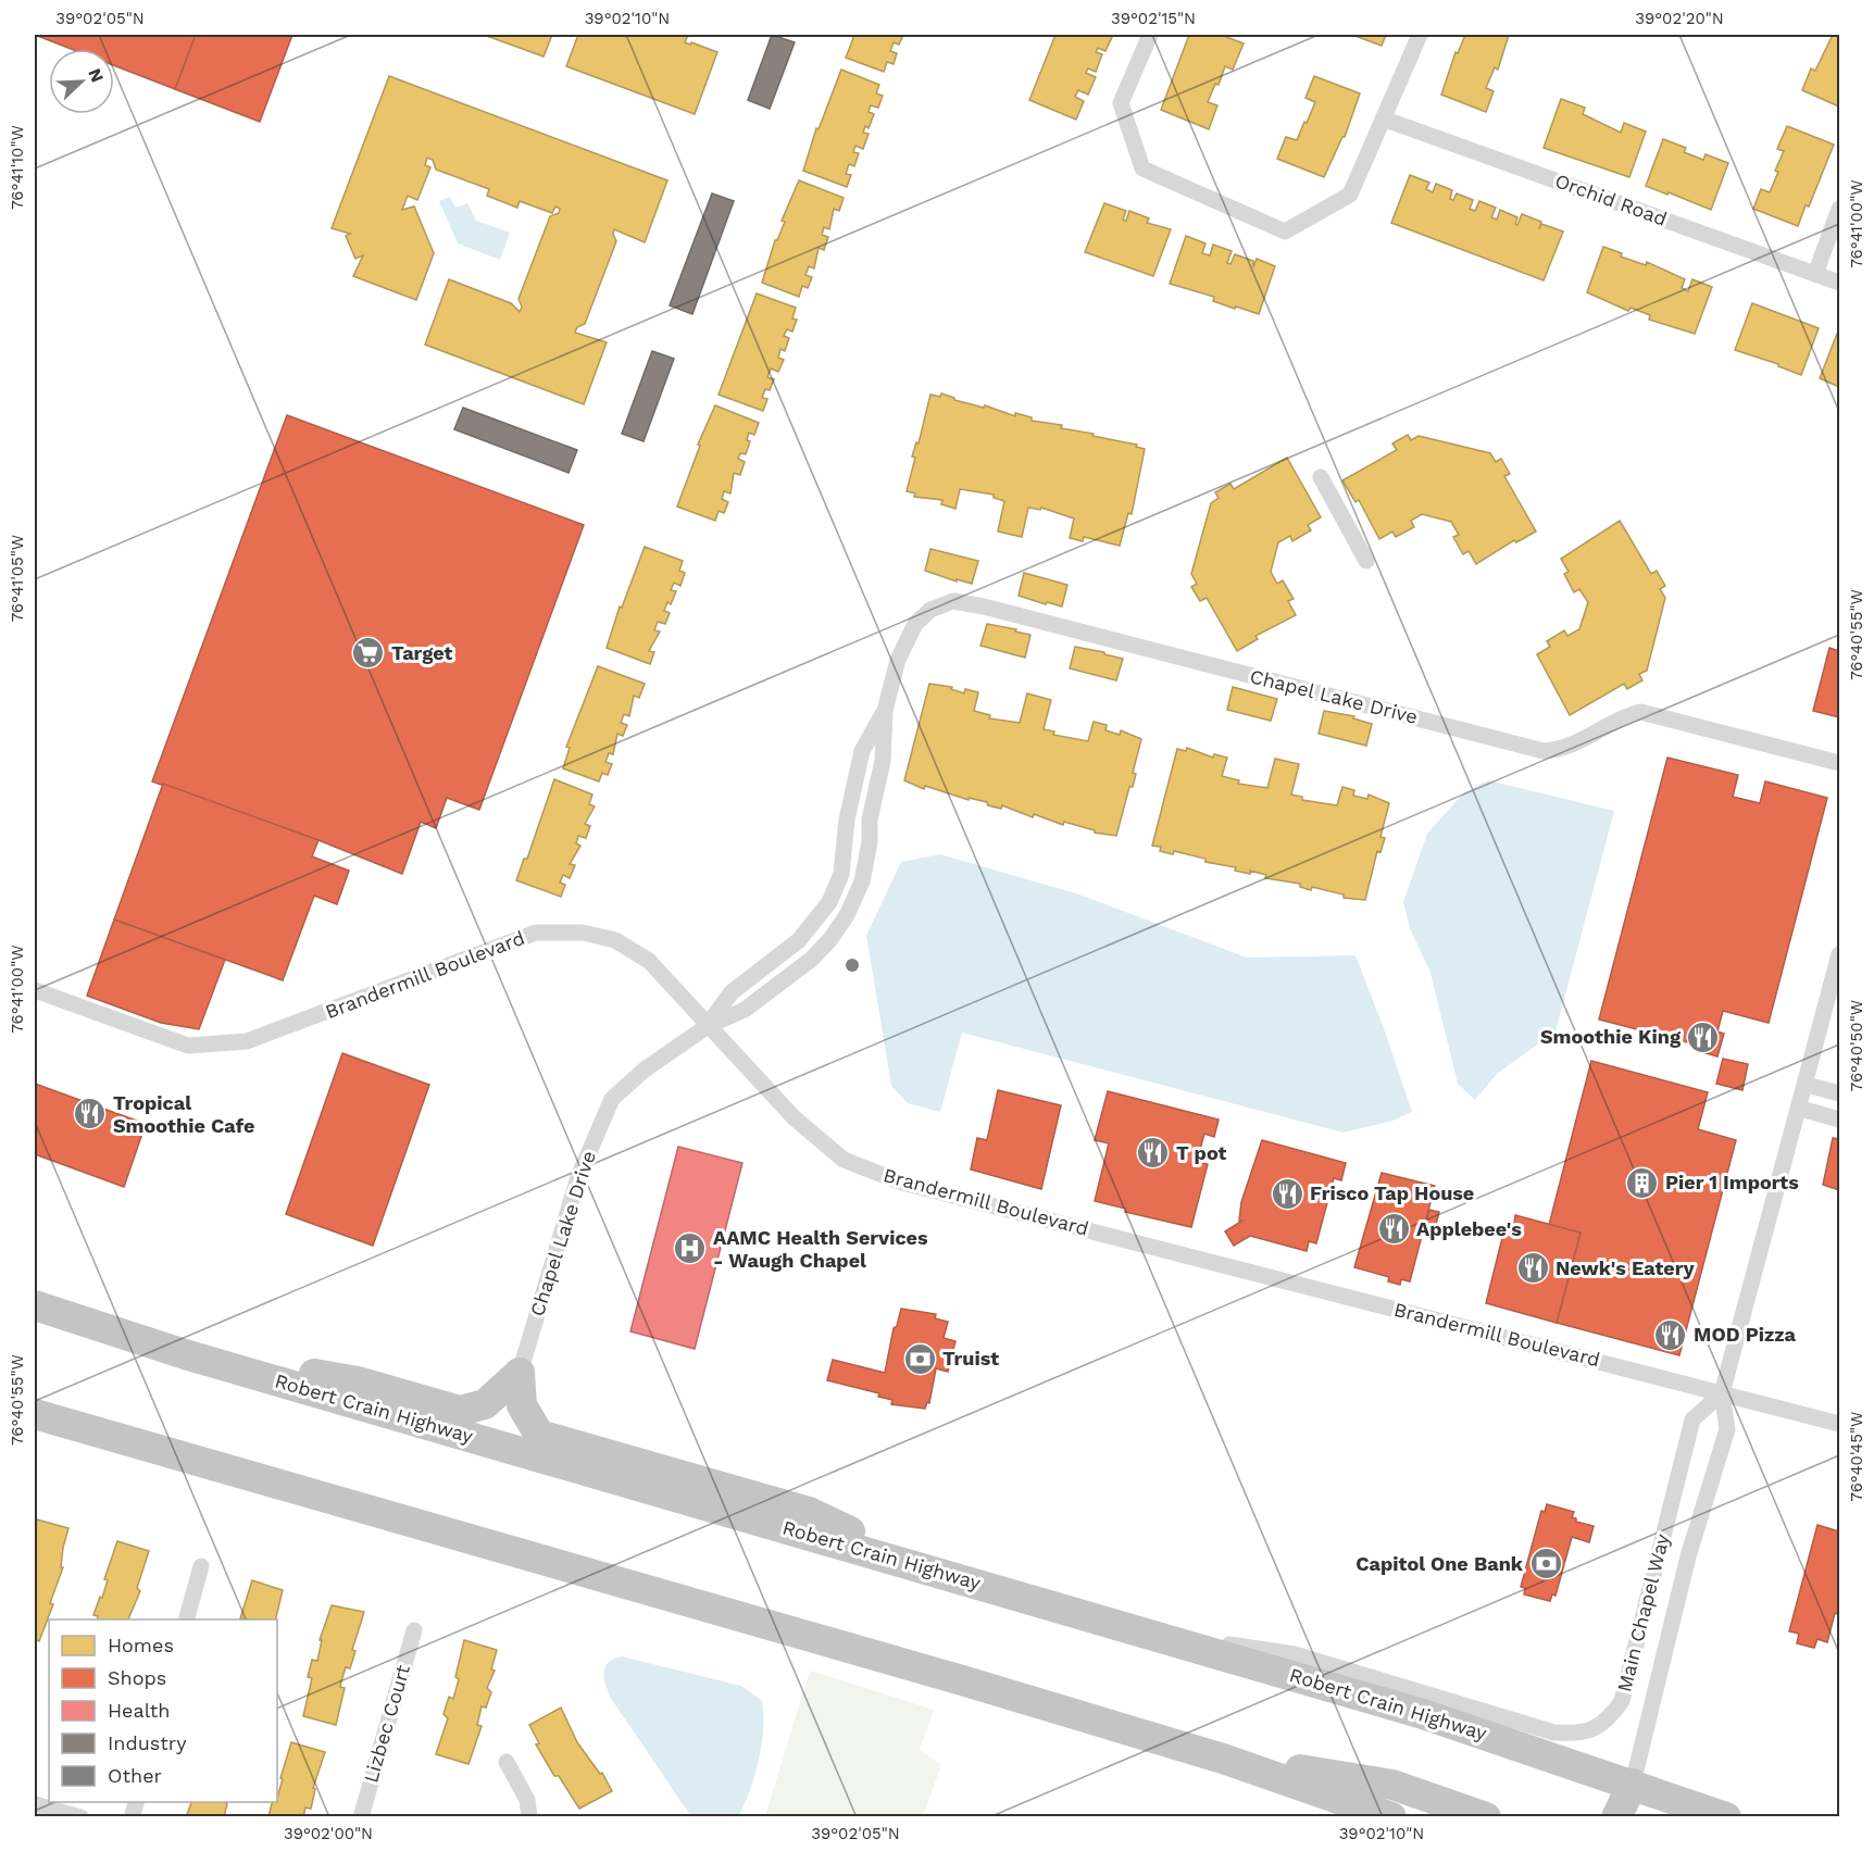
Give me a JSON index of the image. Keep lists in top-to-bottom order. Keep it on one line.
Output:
{"streets":{"highway":["Robert Crain Highway"],"street":["Orchid Road","Chapel Lake Drive","Brandermill Boulevard","Main Chapel Way","Lizbec Court"]},"crossings":[["Chapel Lake Drive","Brandermill Boulevard"],["Brandermill Boulevard","Main Chapel Way"],["Robert Crain Highway","Main Chapel Way"]],"places":{"supermarket":["Target"],"restaurant":["Smoothie King","Tropical Smoothie Cafe","T pot","Frisco Tap House","Applebee's","Newk's Eatery","MOD Pizza"],"building":["Pier 1 Imports"],"hospital":["AAMC Health Services - Waugh Chapel"],"bank":["Truist","Capitol One Bank"]},"legend":["Homes","Shops","Health","Industry","Other"],"north":"top right","coordinates":["39°02'05\"N","39°02'10\"N","39°02'15\"N","39°02'20\"N","76°41'10\"W","76°41'00\"W","76°41'05\"W","76°40'55\"W","76°40'50\"W","76°40'45\"W","39°02'00\"N"]}
